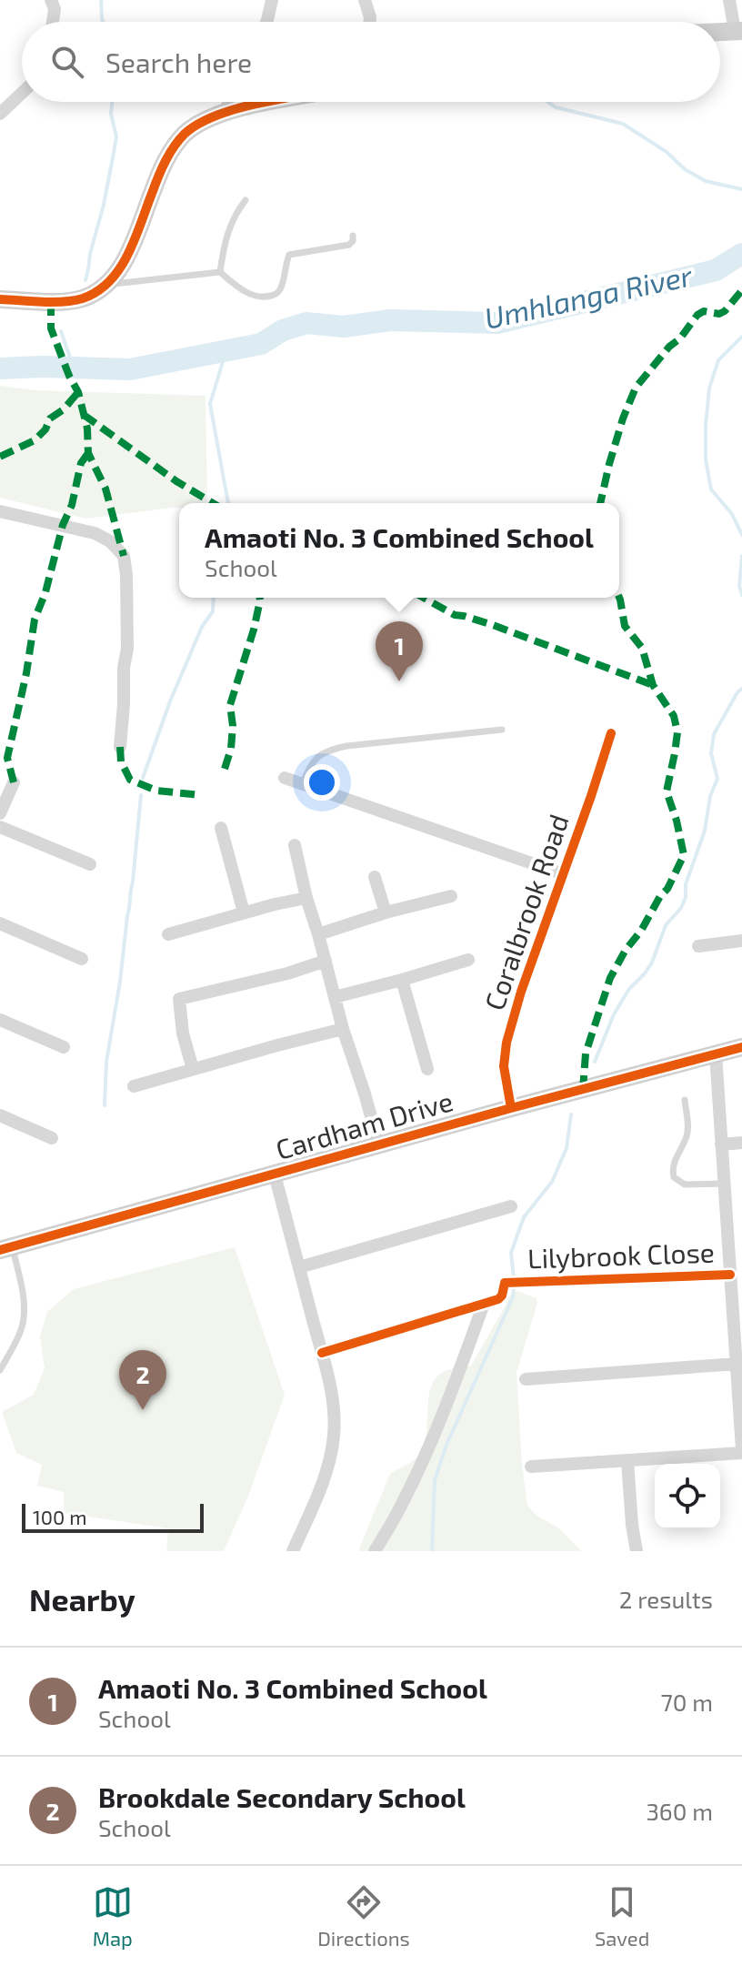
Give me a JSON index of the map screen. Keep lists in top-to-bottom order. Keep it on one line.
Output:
{"streets":{"street":["Coralbrook Road","Cardham Drive","Lilybrook Close"]},"crossings":[["Coralbrook Road","Cardham Drive"]],"water":["Umhlanga River"],"scale_bar":"100 m","page":{"search":"Search here","popup":["Amaoti No. 3 Combined School","School"],"pins":["1","2"],"scale":"100 m","heading":["Nearby","2 results"],"list":[{"mark":"1","name":"Amaoti No. 3 Combined School","note":"School","value":"70 m"},{"mark":"2","name":"Brookdale Secondary School","note":"School","value":"360 m"}],"nav":["Map","Directions","Saved"]}}
